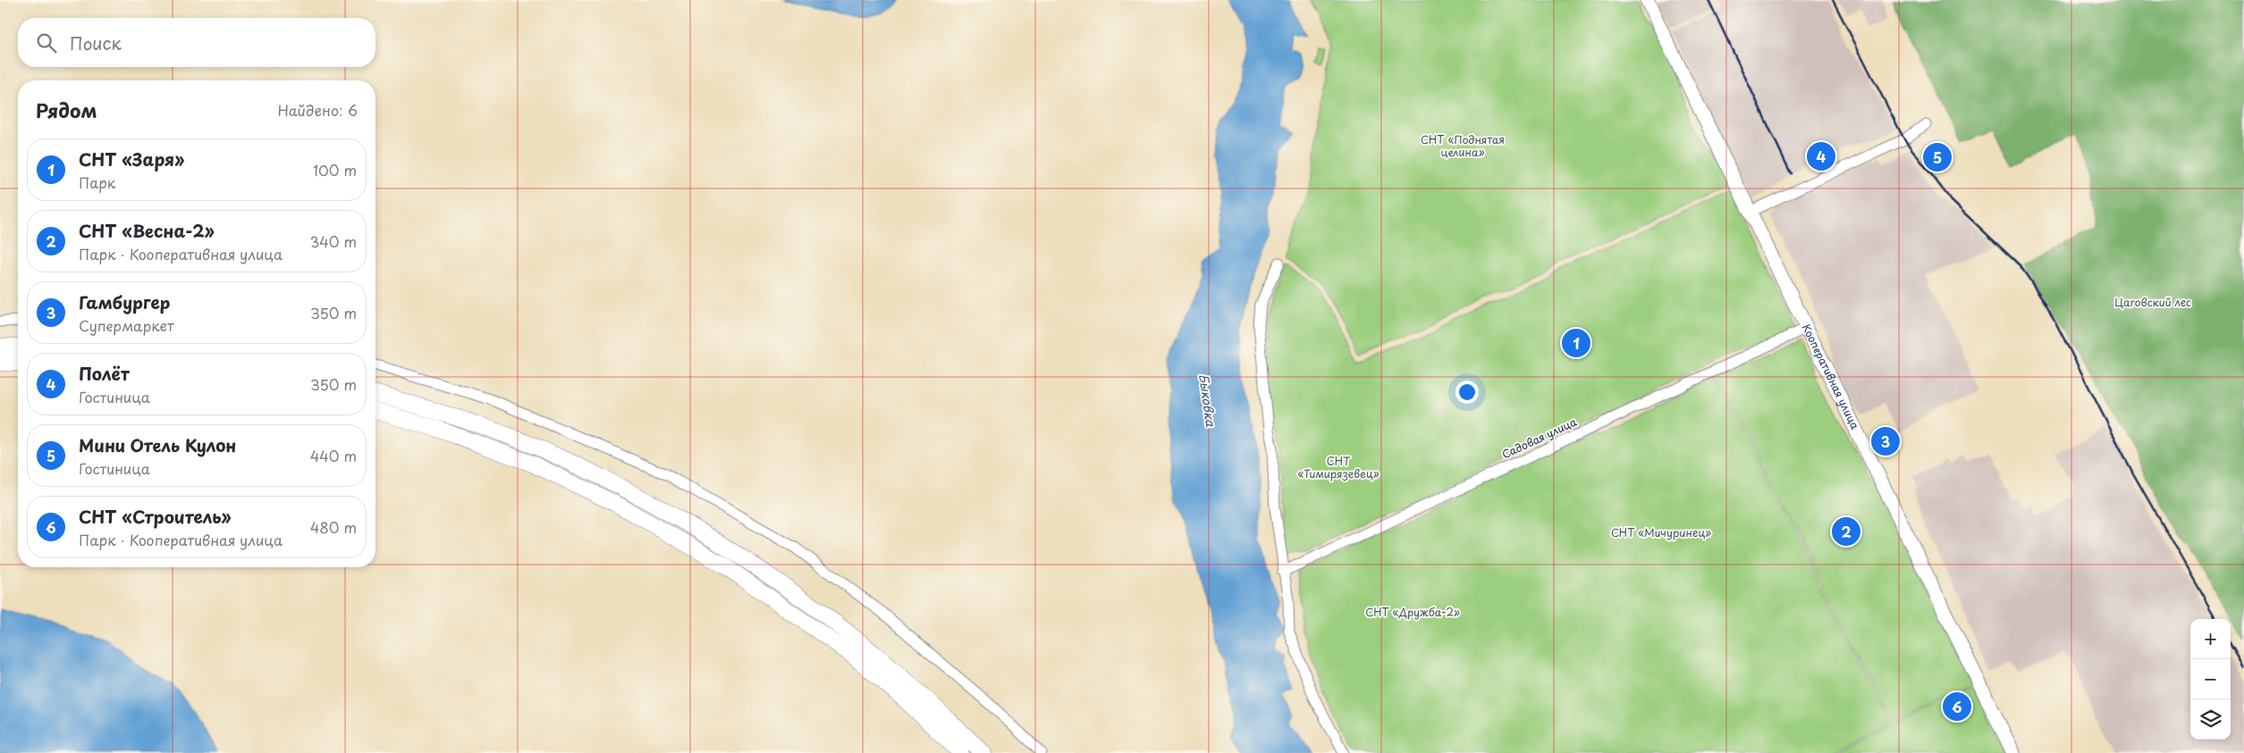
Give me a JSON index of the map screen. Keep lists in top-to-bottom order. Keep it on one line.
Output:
{"streets":{"main road":["Кооперативная улица"],"street":["Садовая улица"]},"crossings":[["Кооперативная улица","Садовая улица"]],"water":["Быковка"],"parks":["СНТ «Поднятая целина»","Цаговский лес","СНТ «Тимирязевец»","СНТ «Мичуринец»","СНТ «Дружба-2»"],"page":{"search":"Поиск","heading":["Рядом","Найдено: 6"],"list":[{"mark":"1","name":"СНТ «Заря»","note":"Парк","value":"100 m"},{"mark":"2","name":"СНТ «Весна-2»","note":"Парк · Кооперативная улица","value":"340 m"},{"mark":"3","name":"Гамбургер","note":"Супермаркет","value":"350 m"},{"mark":"4","name":"Полёт","note":"Гостиница","value":"350 m"},{"mark":"5","name":"Мини Отель Кулон","note":"Гостиница","value":"440 m"},{"mark":"6","name":"СНТ «Строитель»","note":"Парк · Кооперативная улица","value":"480 m"}],"pins":["4","5","1","3","2","6"],"map_buttons":["+","−"]}}
